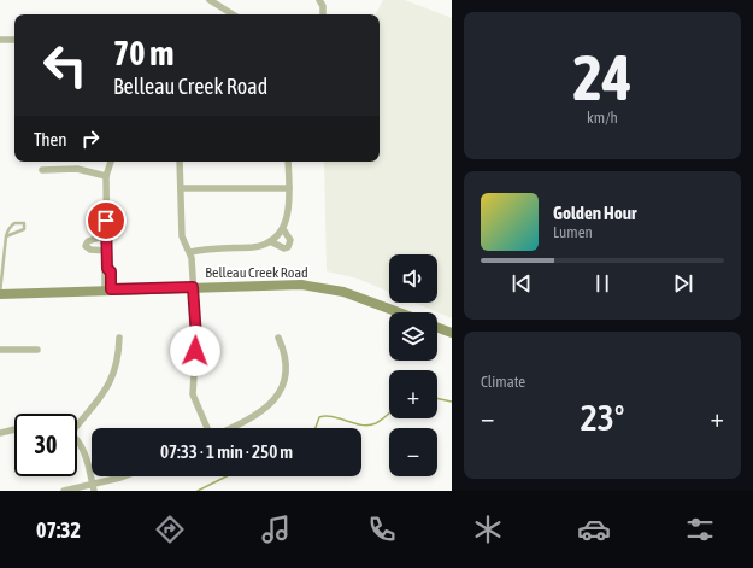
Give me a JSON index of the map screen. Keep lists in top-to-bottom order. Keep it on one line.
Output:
{"streets":{"main road":["Belleau Creek Road"]},"page":{"tile":[["24","km/h"],"Climate"],"turn":["70 m","Belleau Creek Road"],"then":"Then","song":["Golden Hour","Lumen"],"map_buttons":["+","−"],"heat":["−","23°","+"],"limit":"30","trip":"07:33 · 1 min · 250 m","tabs":"07:32"}}
